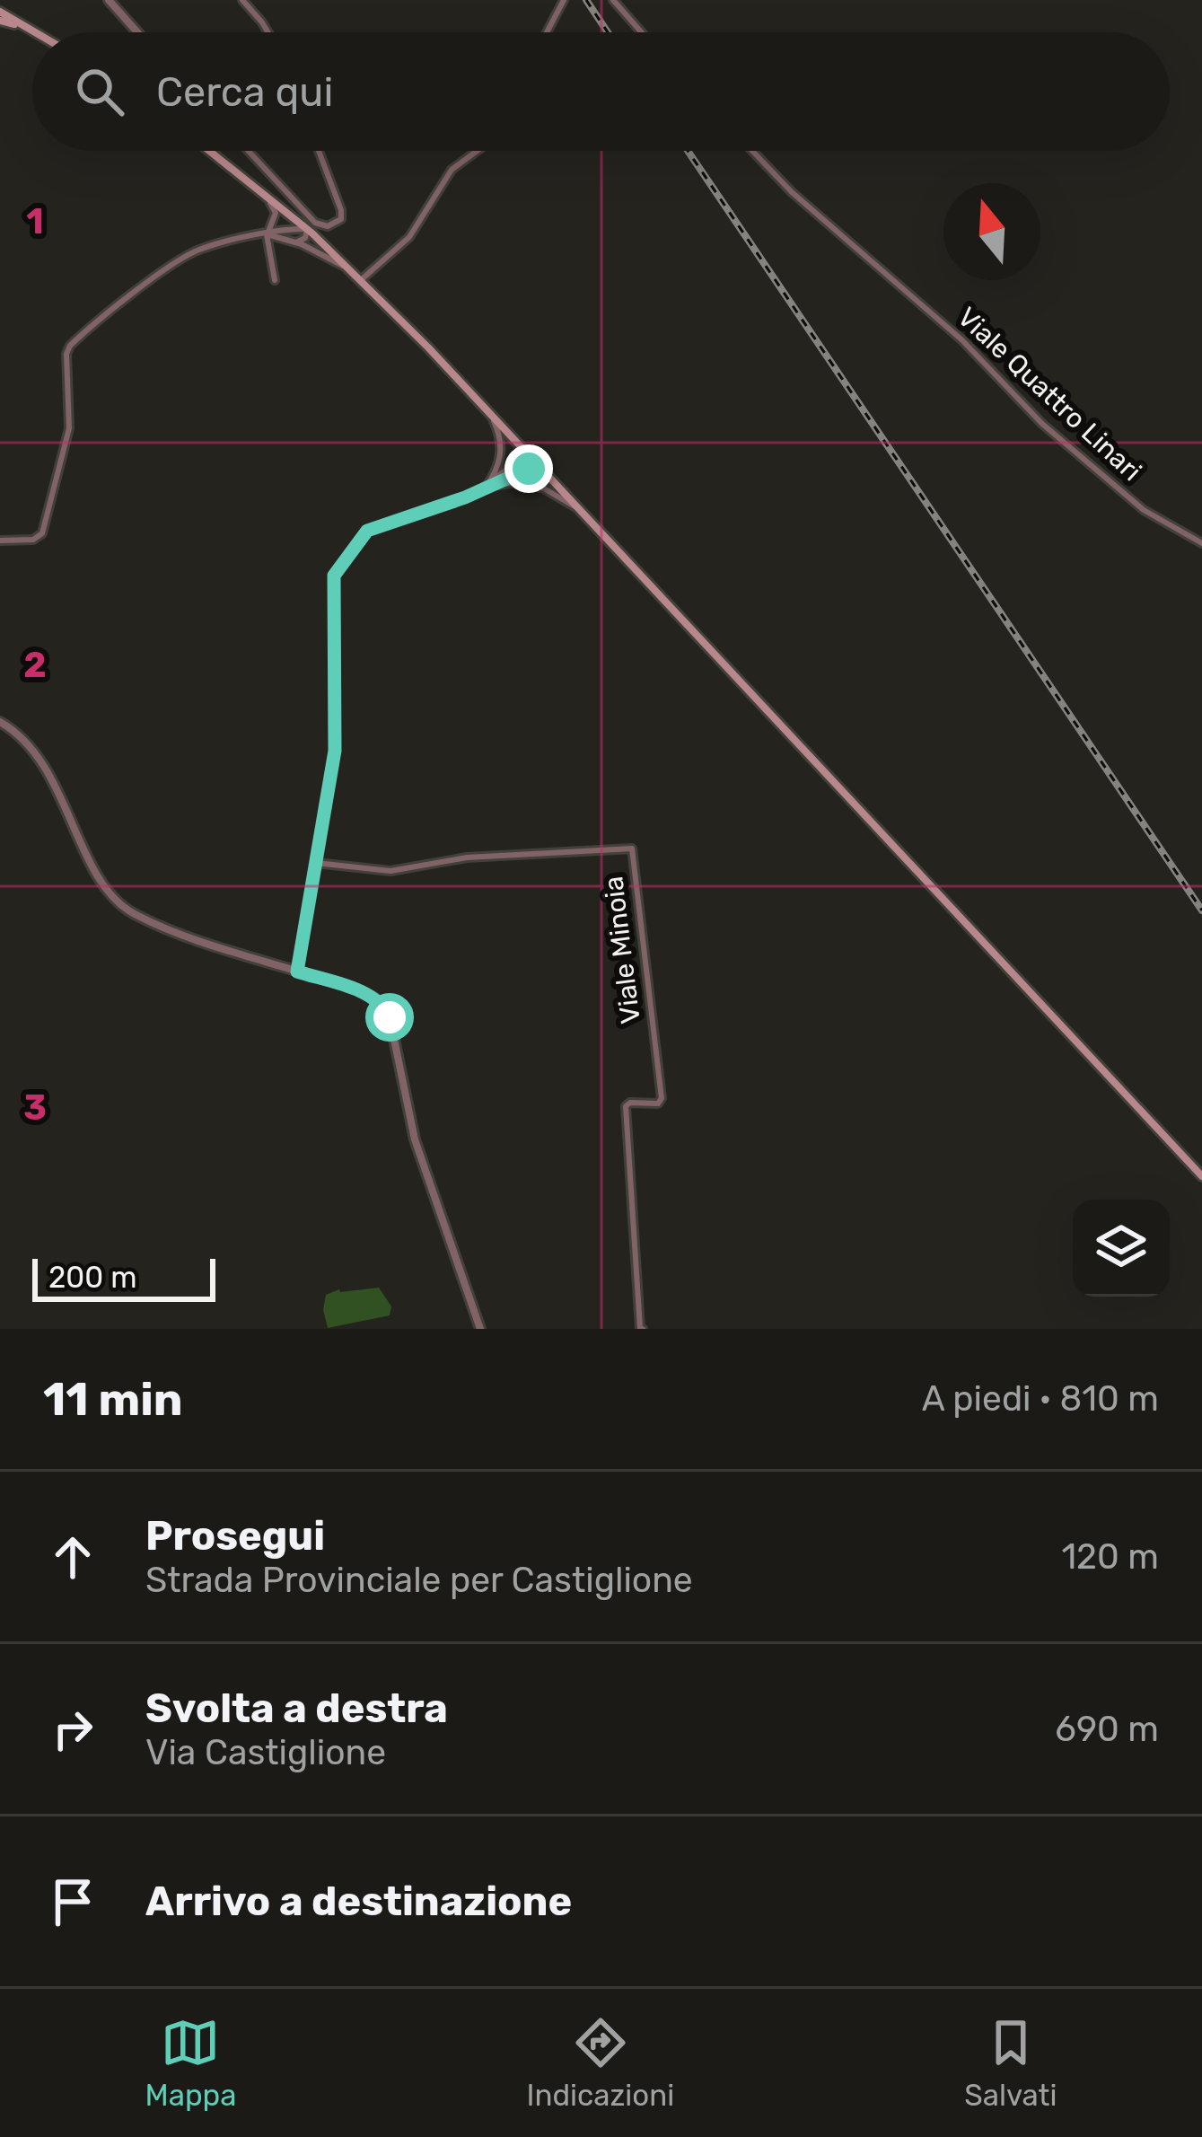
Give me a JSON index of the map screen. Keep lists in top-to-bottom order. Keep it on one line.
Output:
{"streets":{"street":["Viale Quattro Linari","Viale Minoia"]},"scale_bar":"200 m","north":"top","page":{"search":"Cerca qui","scale":"200 m","heading":["11 min","A piedi · 810 m"],"list":[["Prosegui","Strada Provinciale per Castiglione","120 m"],["Svolta a destra","Via Castiglione","690 m"],"Arrivo a destinazione"],"nav":["Mappa","Indicazioni","Salvati"]},"grid":{"rows":["1","2","3"]}}
